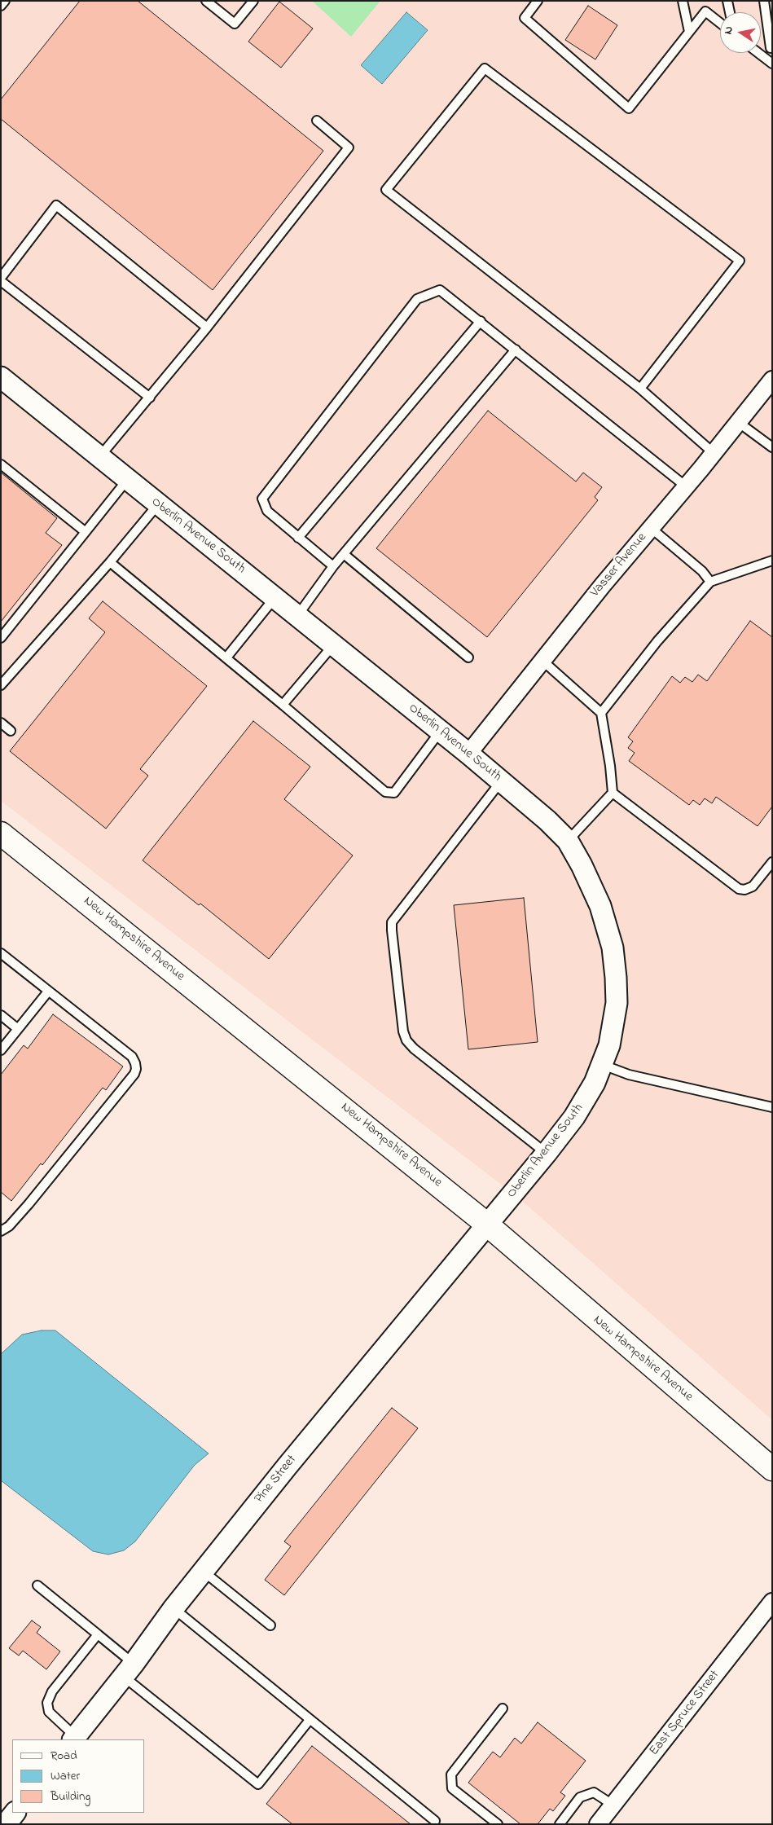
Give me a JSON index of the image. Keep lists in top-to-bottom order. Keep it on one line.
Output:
{"streets":{"main road":["New Hampshire Avenue"],"street":["Oberlin Avenue South","Vasser Avenue","Pine Street","East Spruce Street"]},"crossings":[["Oberlin Avenue South","Vasser Avenue"],["Oberlin Avenue South","New Hampshire Avenue"],["Oberlin Avenue South","Pine Street"],["New Hampshire Avenue","Pine Street"]],"legend":["Road","Water","Building"],"north":"left"}
